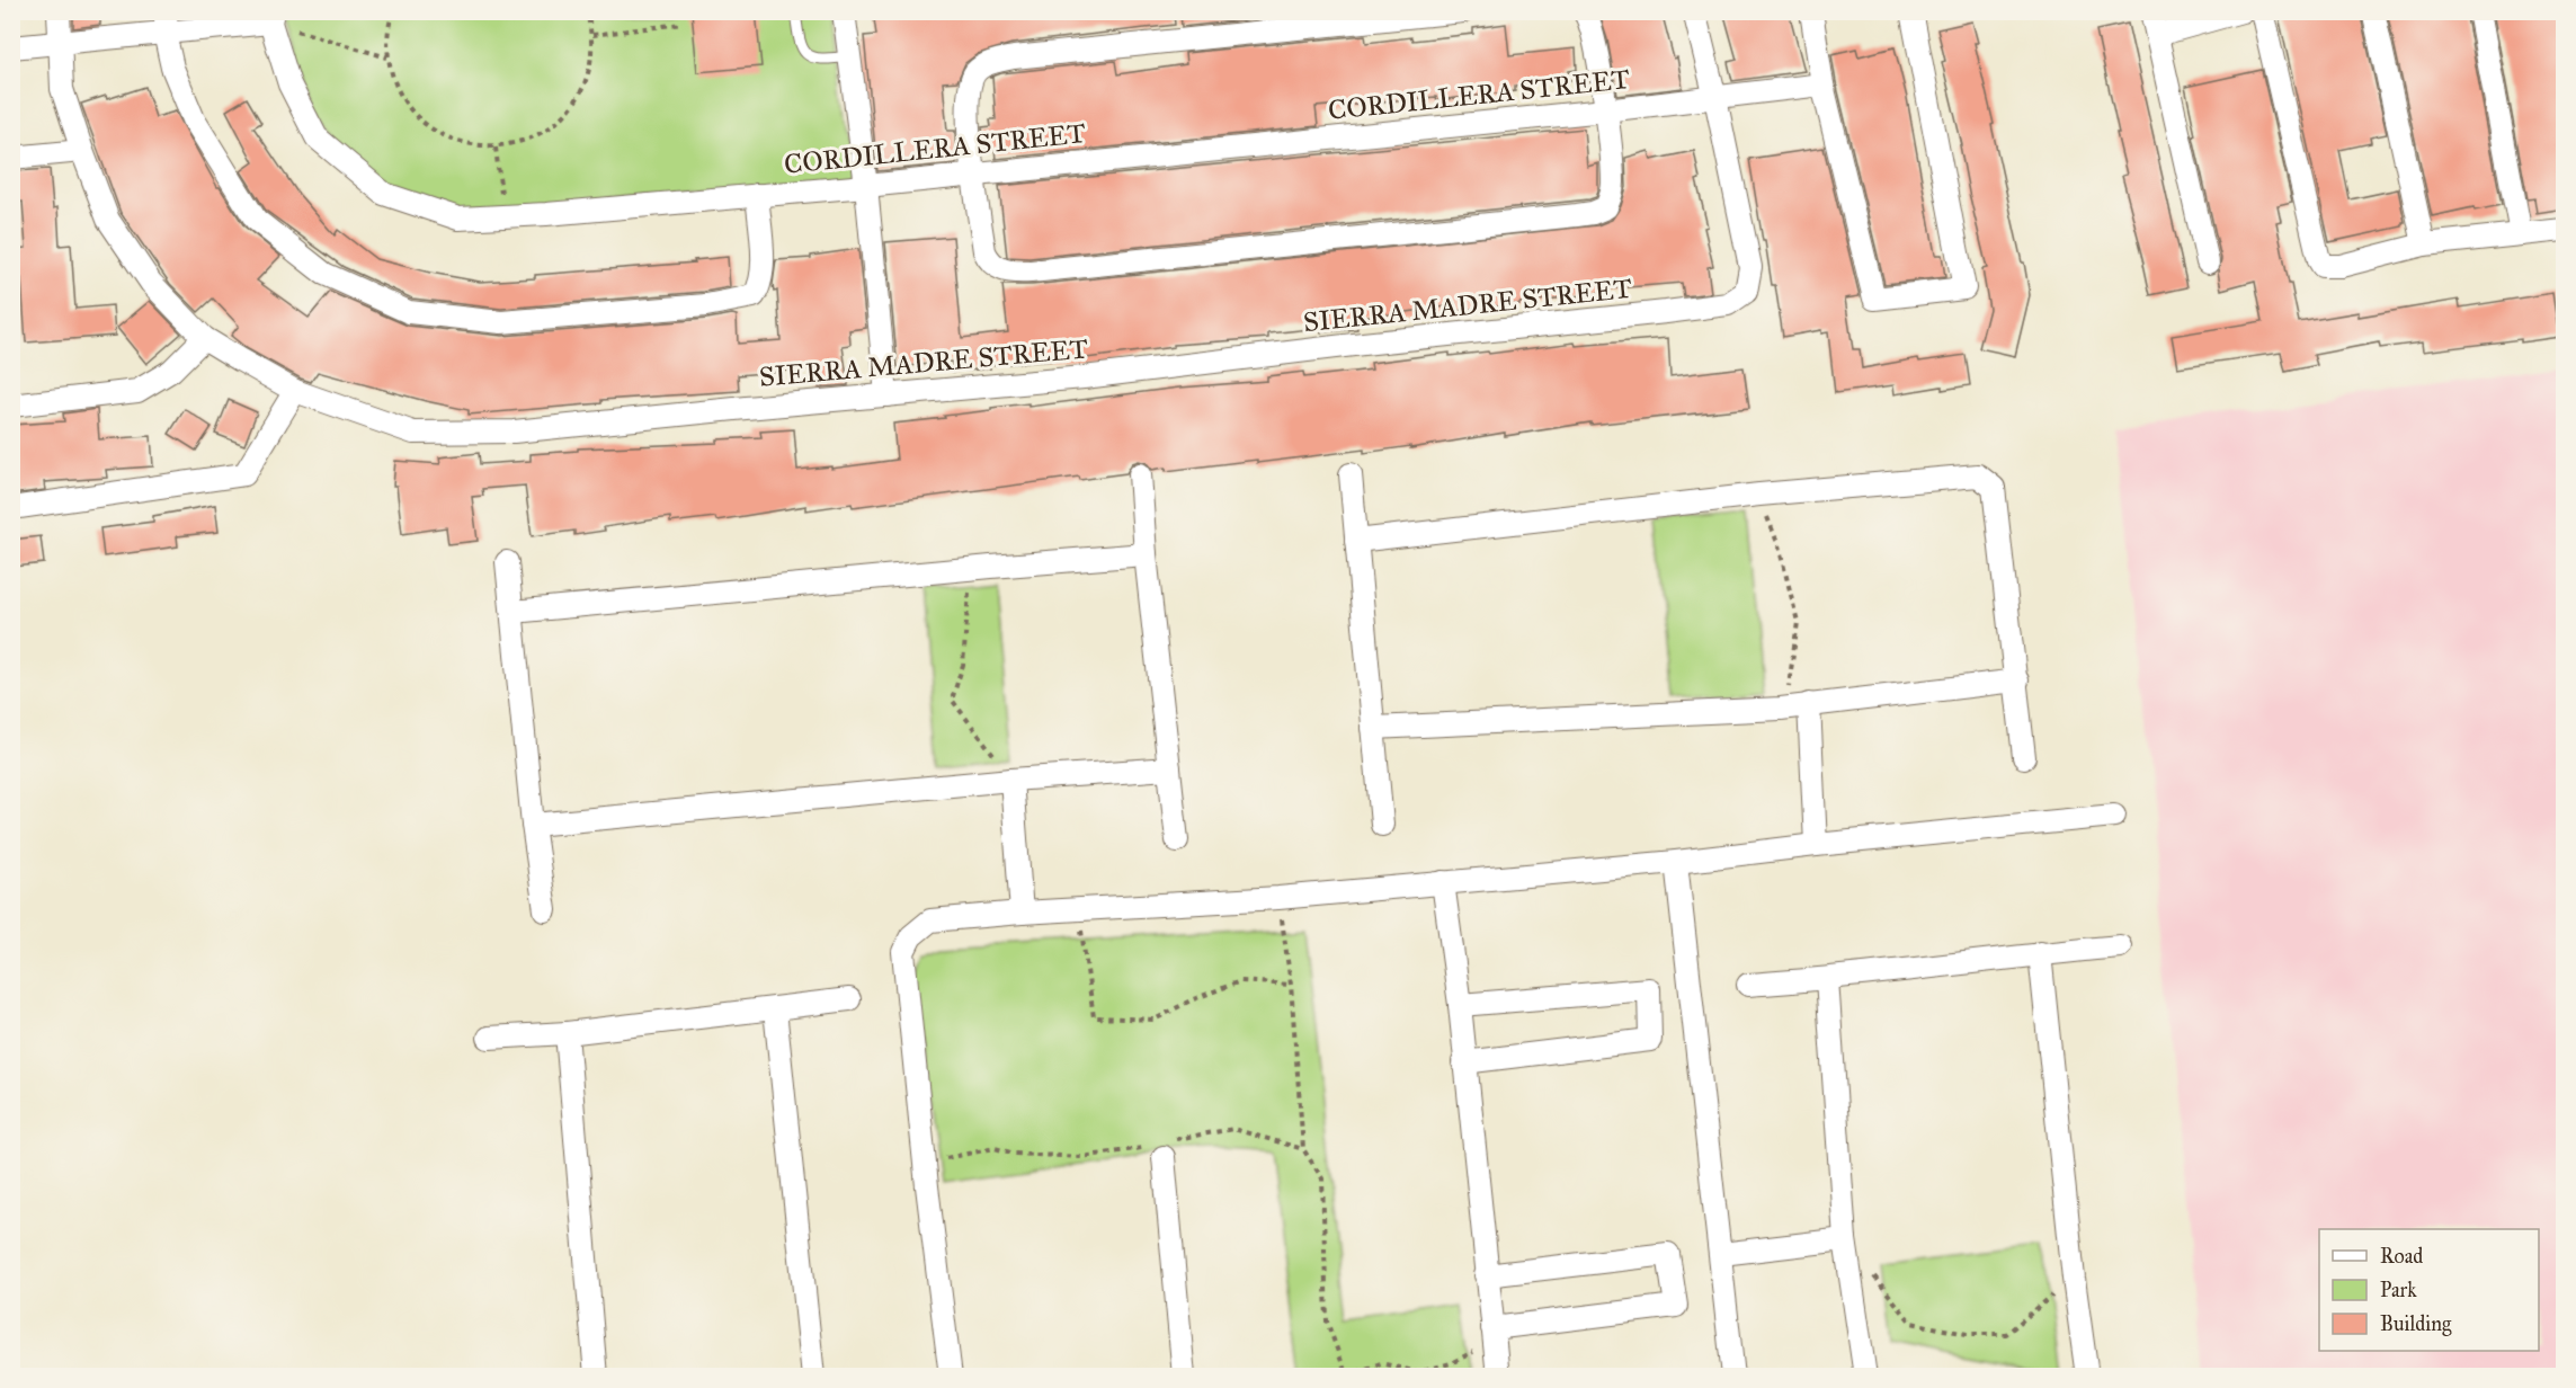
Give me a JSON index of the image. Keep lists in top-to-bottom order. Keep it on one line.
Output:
{"streets":{"street":["CORDILLERA STREET","SIERRA MADRE STREET"]},"crossings":[["CORDILLERA STREET","SIERRA MADRE STREET"]],"legend":["Road","Park","Building"]}
